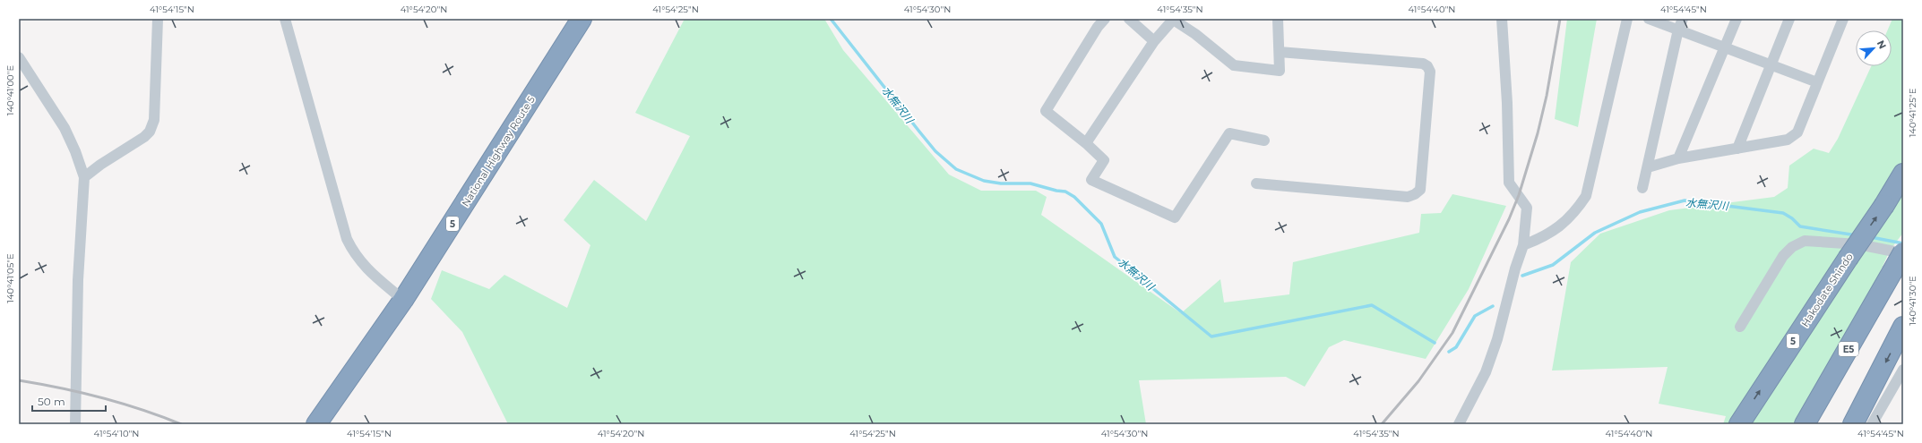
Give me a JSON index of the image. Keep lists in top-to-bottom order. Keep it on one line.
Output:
{"streets":{"highway":["National Highway Route 5","5","Hakodate Shindo","E5"]},"water":["水無沢川"],"scale_bar":"50 m","north":"top right","coordinates":["41°54'15\"N","41°54'20\"N","41°54'25\"N","41°54'30\"N","41°54'35\"N","41°54'40\"N","41°54'45\"N","140°41'00\"E","140°41'25\"E","140°41'05\"E","140°41'30\"E","41°54'10\"N"]}
